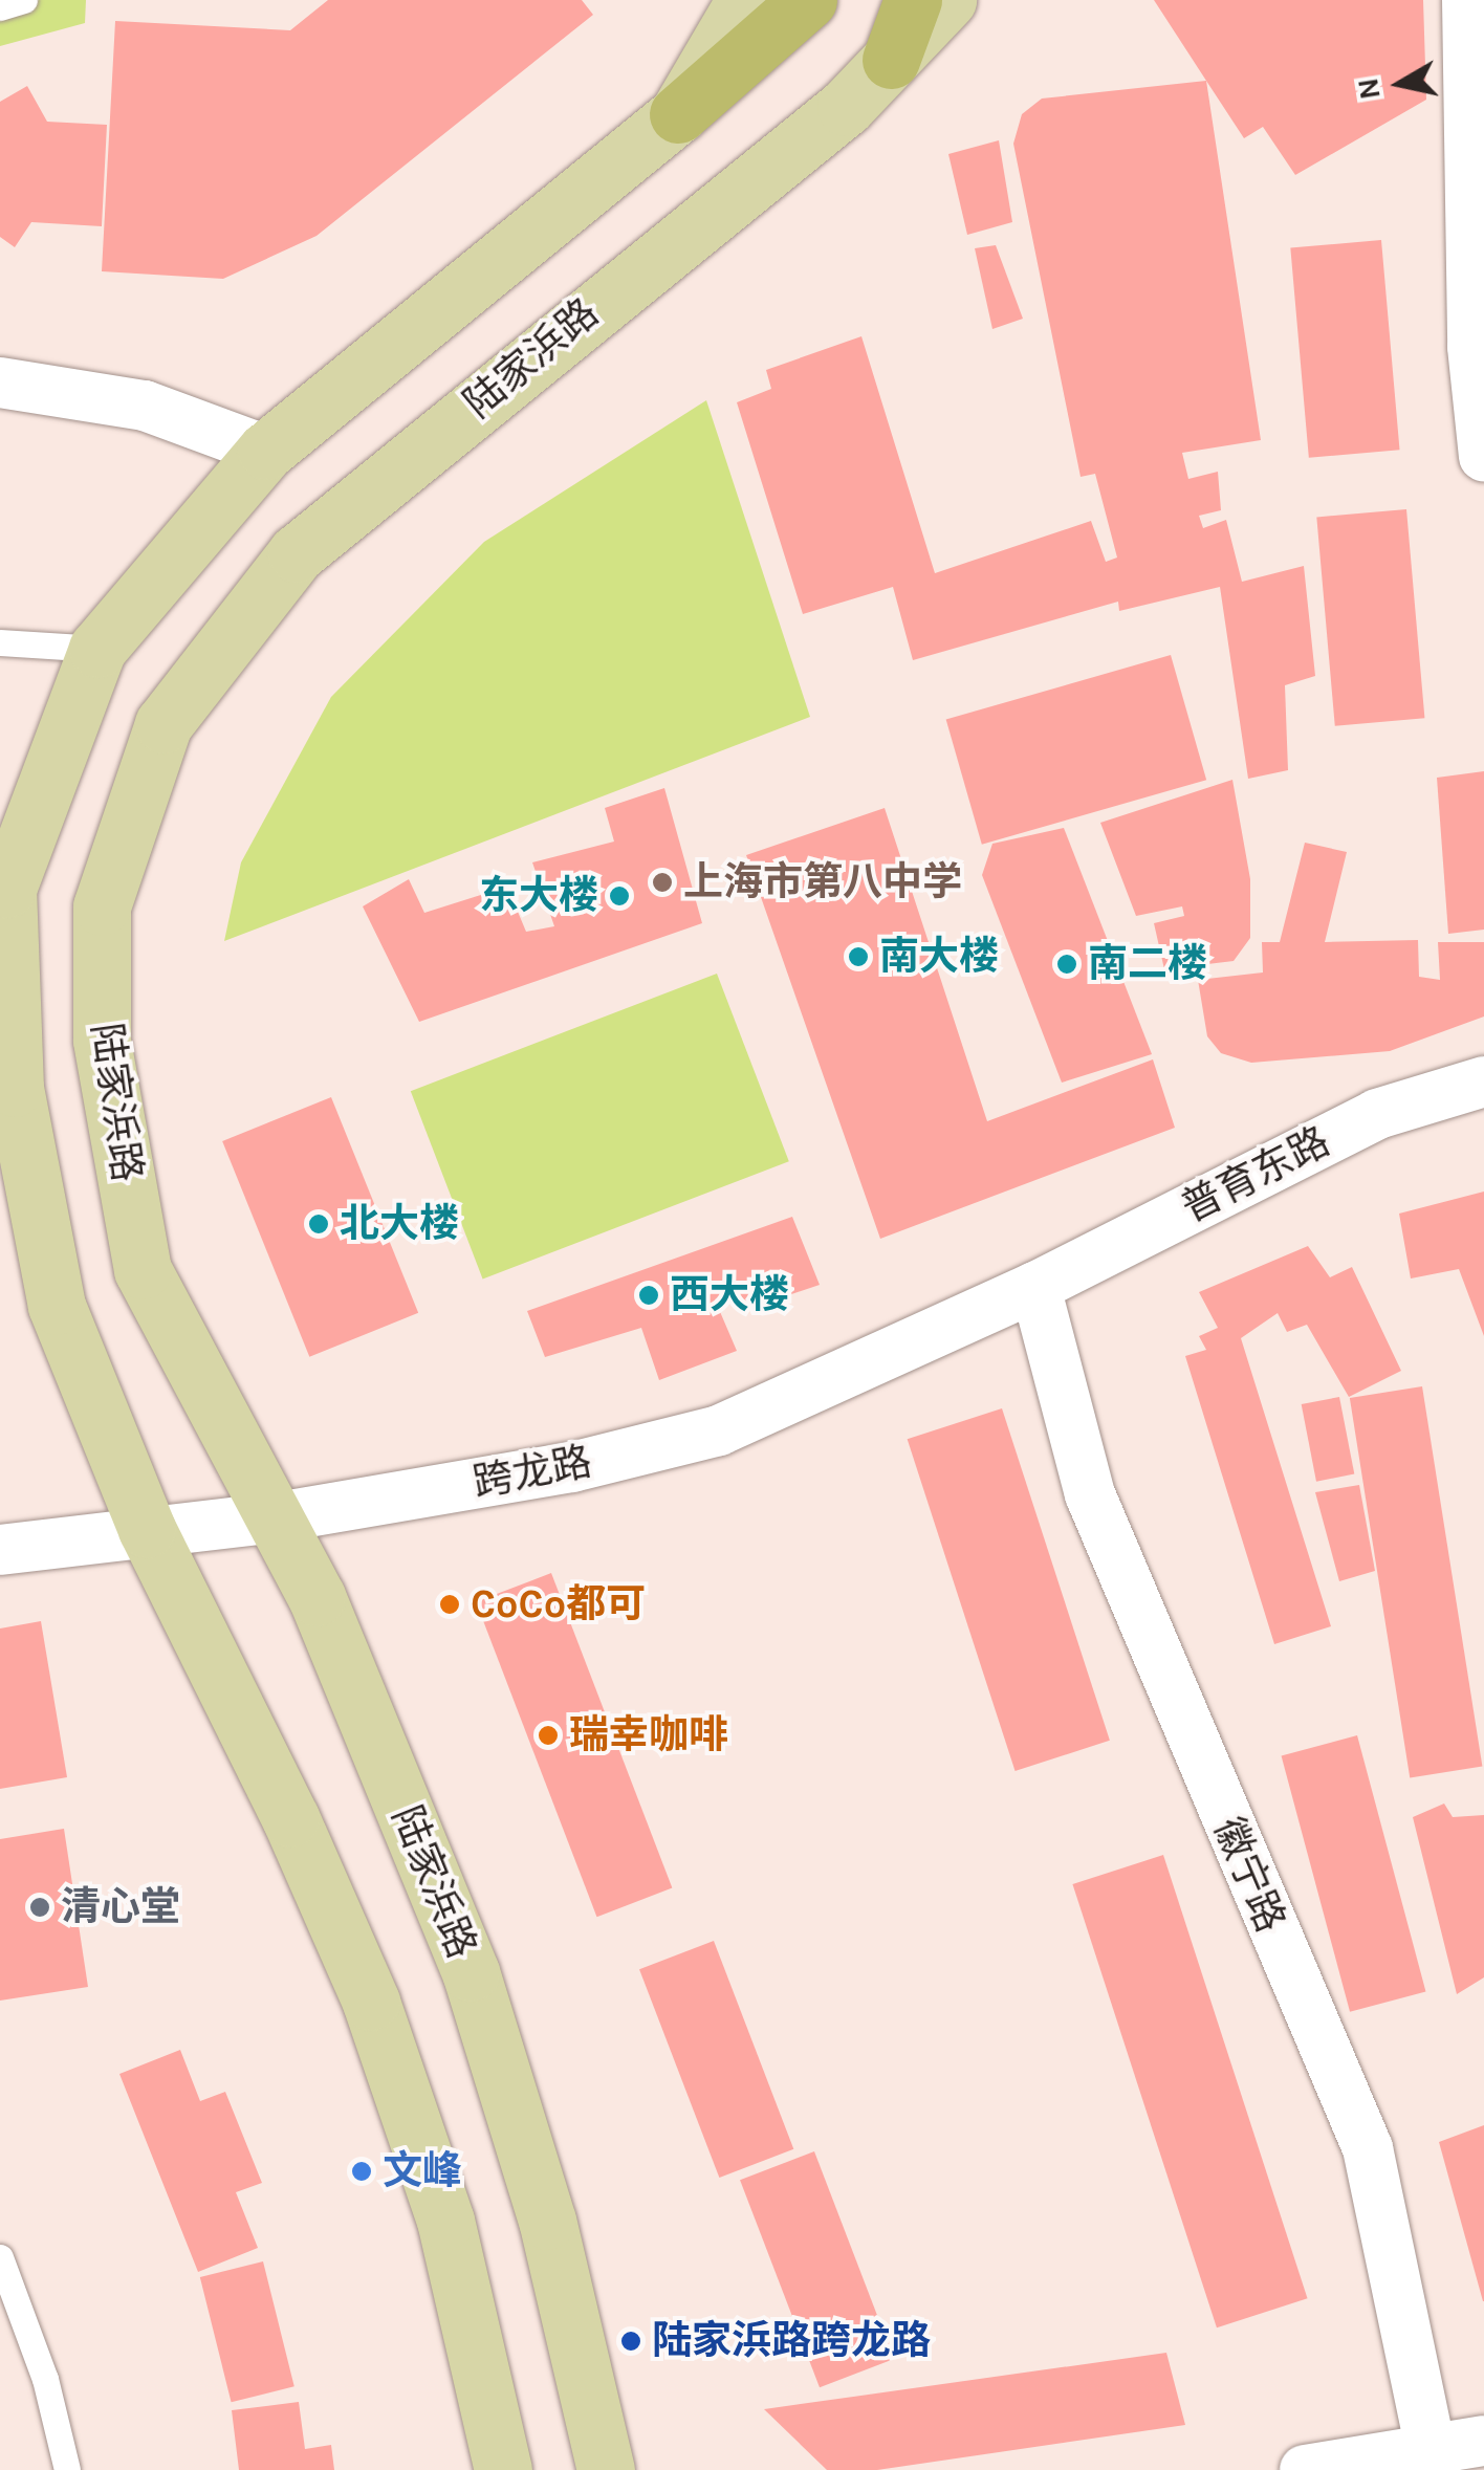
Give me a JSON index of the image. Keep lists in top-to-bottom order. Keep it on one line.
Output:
{"streets":{"main road":["陆家浜路"],"street":["普育东路","跨龙路","徽宁路"]},"crossings":[["陆家浜路","跨龙路"],["普育东路","跨龙路"],["普育东路","徽宁路"],["跨龙路","徽宁路"]],"places":["上海市第八中学","东大楼","南大楼","南二楼","北大楼","西大楼","CoCo都可","瑞幸咖啡","清心堂","文峰","陆家浜路跨龙路"],"north":"left"}
